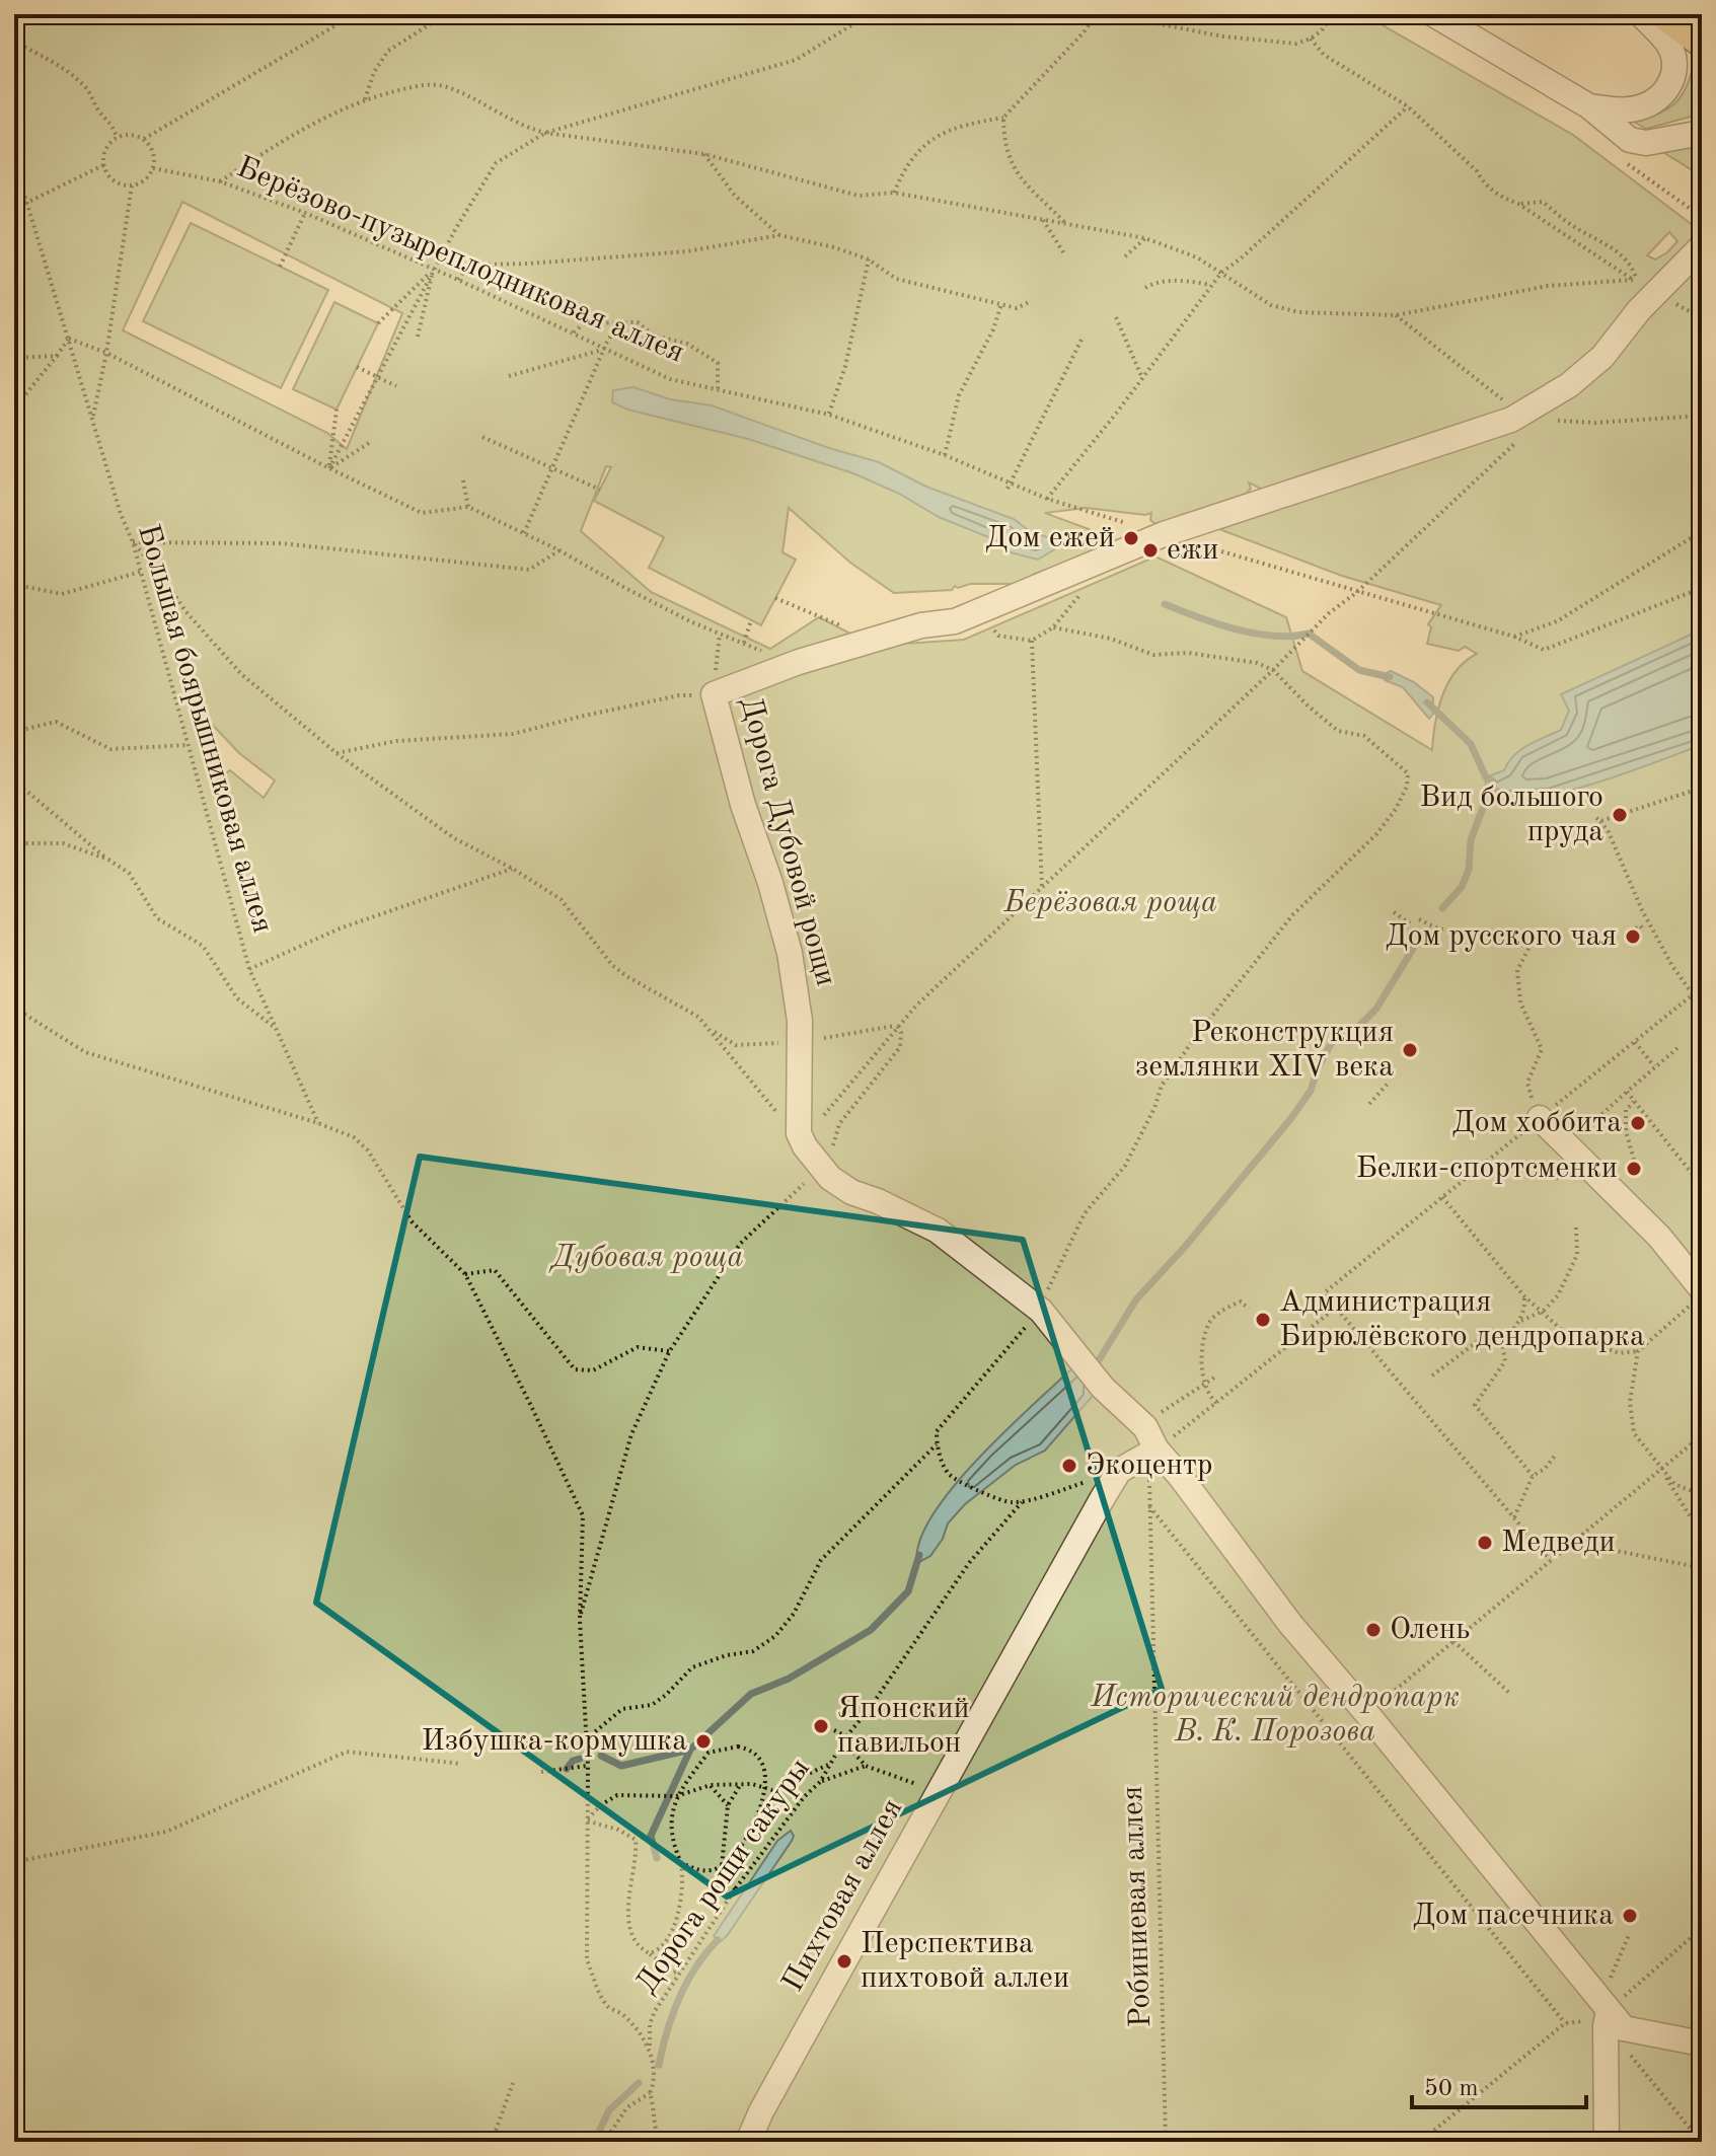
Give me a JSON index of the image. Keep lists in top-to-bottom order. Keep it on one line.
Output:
{"streets":{"street":["Дорога Дубовой рощи","Пихтовая аллея"],"path":["Берёзово-пузыреплодниковая аллея","Большая боярышниковая аллея","Дорога рощи сакуры","Робиниевая аллея"]},"parks":["Берёзовая роща","Дубовая роща","Исторический дендропарк В. К. Порозова"],"places":["Дом ежей","ежи","Вид большого пруда","Дом русского чая","Реконструкция землянки XIV века","Дом хоббита","Белки-спортсменки","Администрация Бирюлёвского дендропарка","Экоцентр","Медведи","Олень","Японcкий павильон","Избушка-кормушка","Дом пасечника","Перспектива пихтовой аллеи"],"scale_bar":"50 m"}
